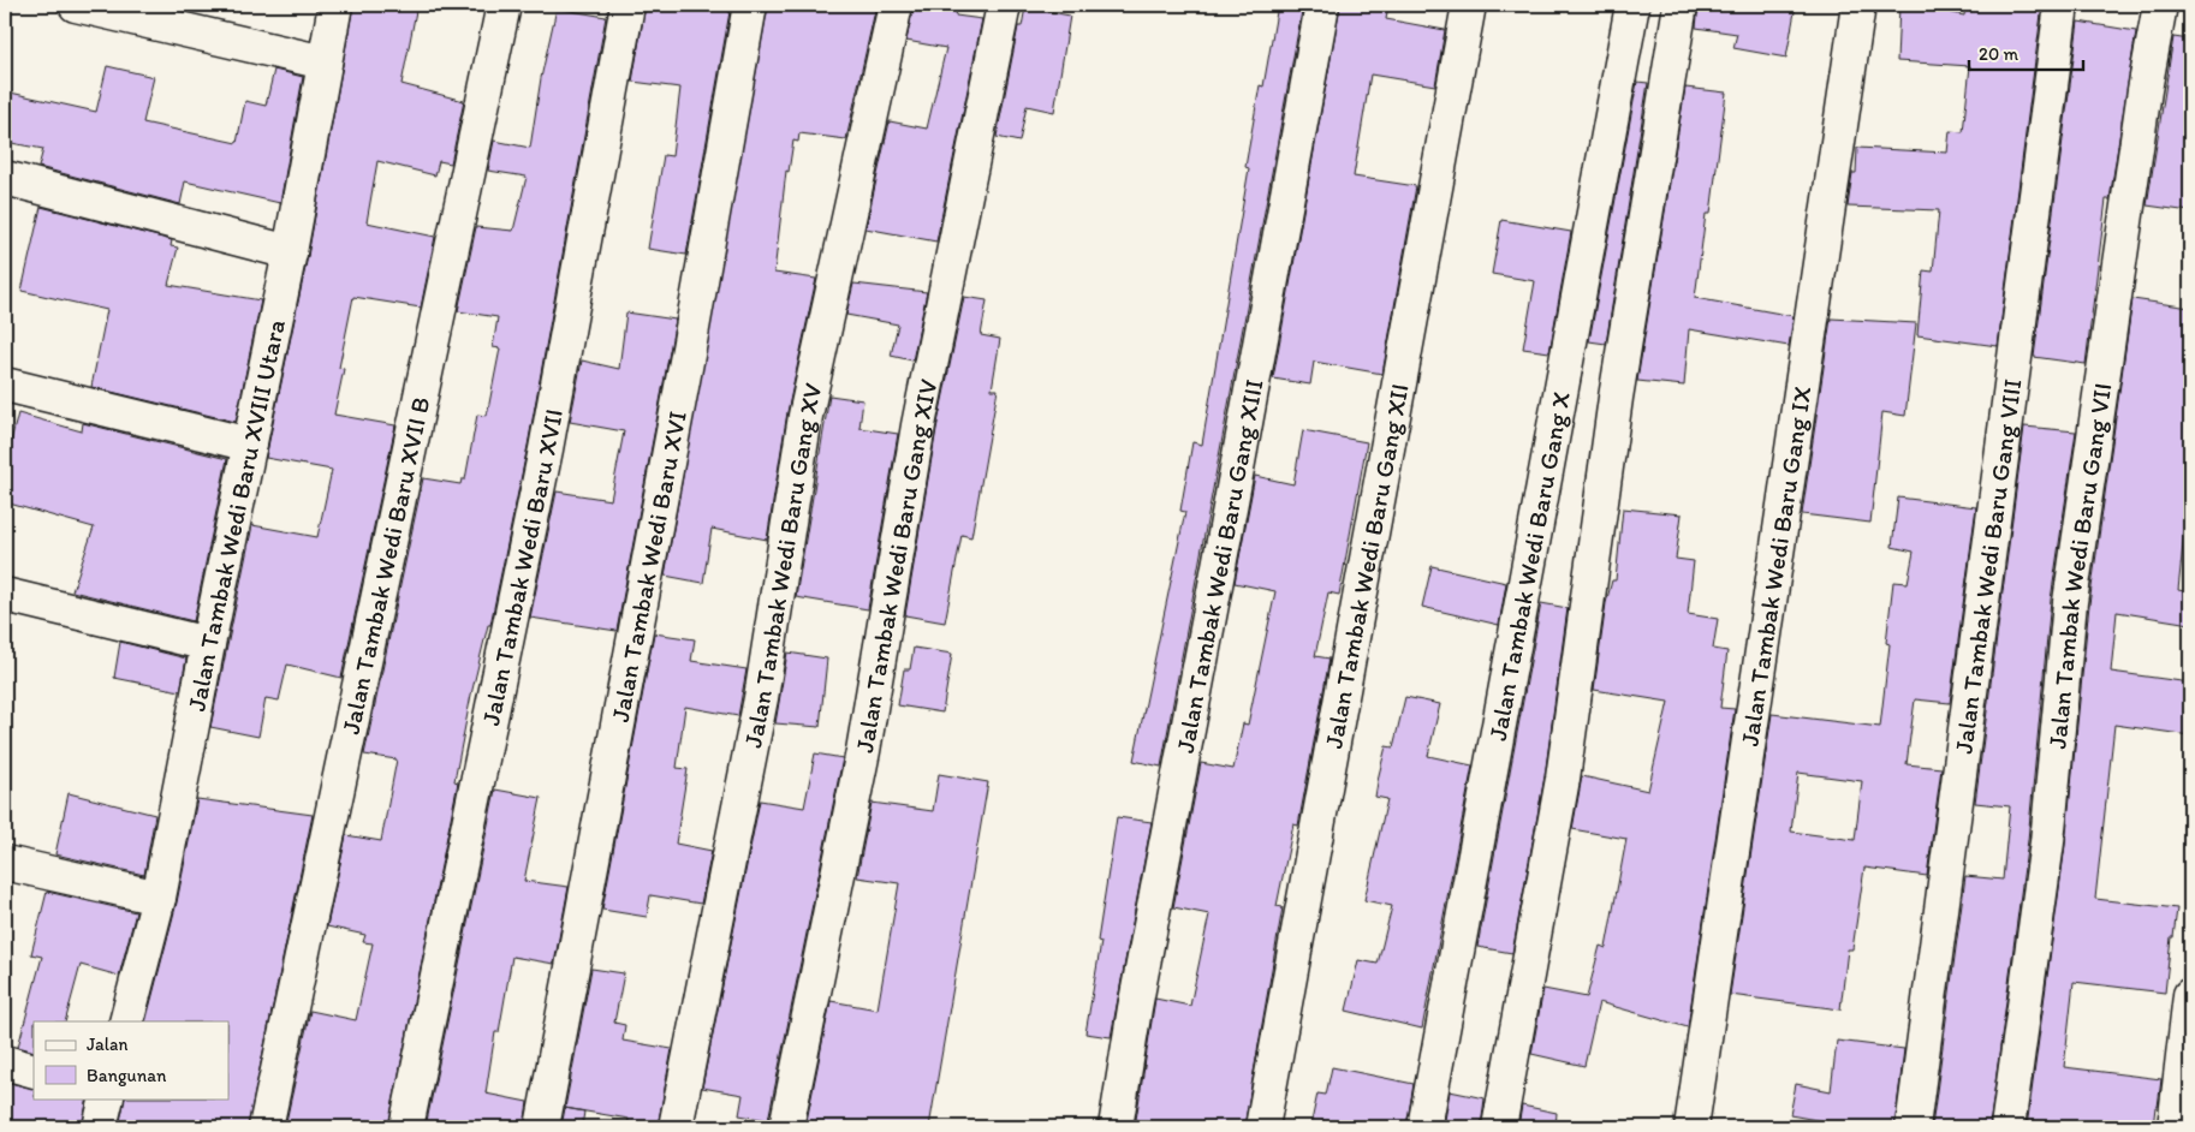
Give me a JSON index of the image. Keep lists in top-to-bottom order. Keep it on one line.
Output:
{"streets":{"street":["Jalan Tambak Wedi Baru XVIII Utara","Jalan Tambak Wedi Baru Gang XV","Jalan Tambak Wedi Baru XVII B","Jalan Tambak Wedi Baru XVI","Jalan Tambak Wedi Baru Gang XIV","Jalan Tambak Wedi Baru Gang XIII","Jalan Tambak Wedi Baru Gang XII","Jalan Tambak Wedi Baru Gang X","Jalan Tambak Wedi Baru Gang IX","Jalan Tambak Wedi Baru Gang VIII","Jalan Tambak Wedi Baru Gang VII","Jalan Tambak Wedi Baru XVII"]},"legend":["Jalan","Bangunan"],"scale_bar":"20 m"}
